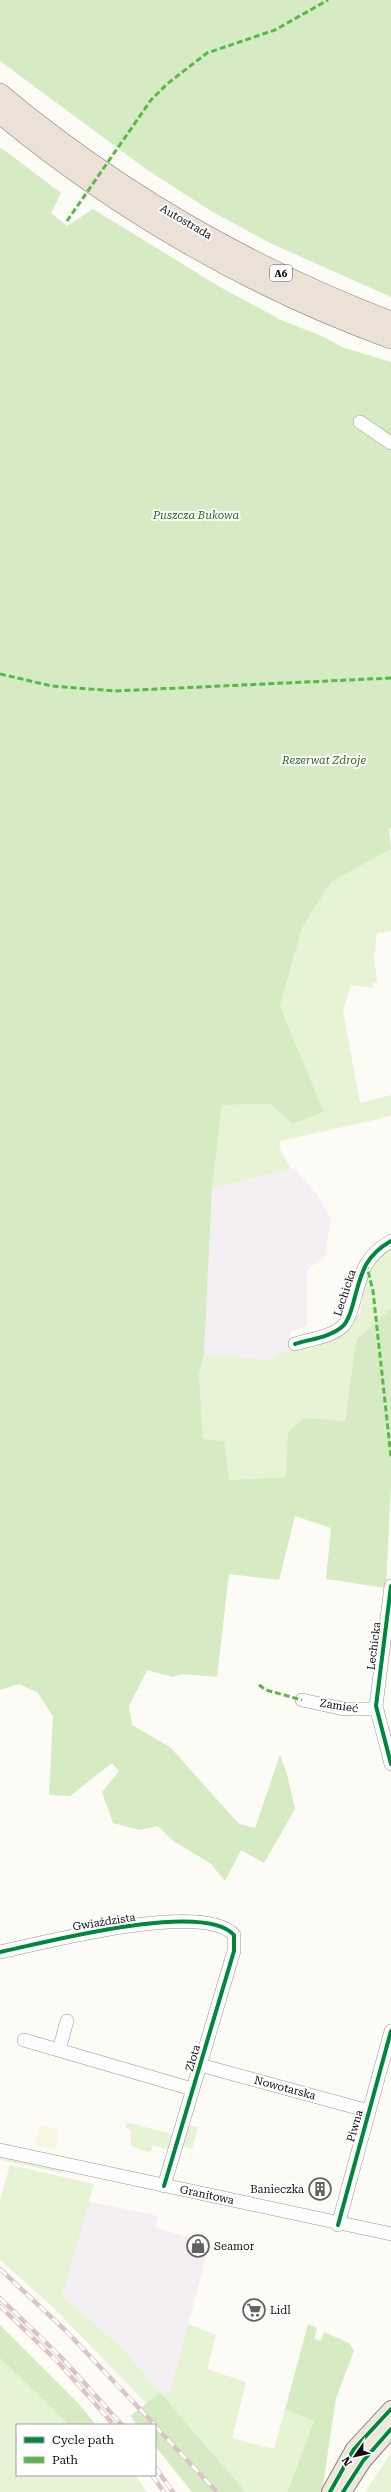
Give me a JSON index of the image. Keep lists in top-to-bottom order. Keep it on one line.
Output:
{"streets":{"highway":["Autostrada","A6"],"street":["Lechicka","Zamieć","Gwiaździsta","Złota","Nowotarska","Piwna","Granitowa"]},"crossings":[["Lechicka","Zamieć"],["Gwiaździsta","Złota"],["Złota","Nowotarska"],["Złota","Granitowa"],["Nowotarska","Piwna"],["Piwna","Granitowa"]],"parks":["Puszcza Bukowa","Rezerwat Zdroje"],"places":{"building":["Banieczka"],"shop":["Seamor"],"supermarket":["Lidl"]},"legend":["Cycle path","Path"],"north":"bottom left"}
